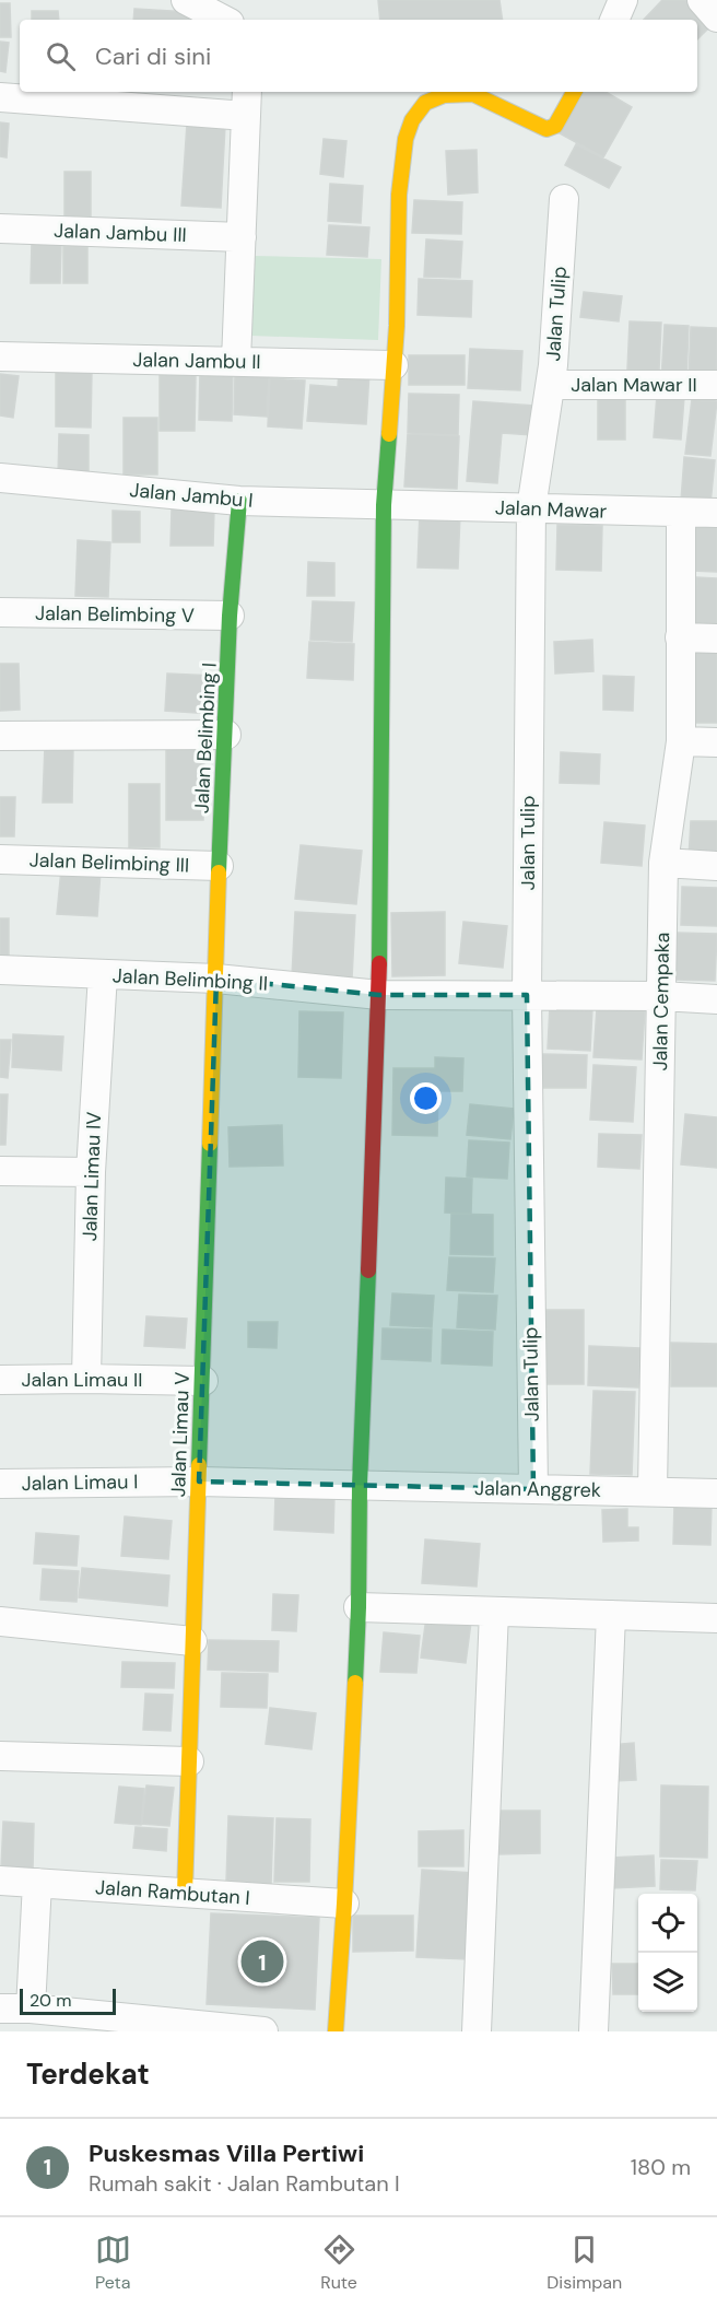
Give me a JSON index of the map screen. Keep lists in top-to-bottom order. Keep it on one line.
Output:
{"streets":{"street":["Jalan Jambu III","Jalan Tulip","Jalan Jambu II","Jalan Mawar II","Jalan Jambu I","Jalan Mawar","Jalan Belimbing V","Jalan Belimbing I","Jalan Belimbing III","Jalan Belimbing II","Jalan Cempaka","Jalan Limau IV","Jalan Limau II","Jalan Limau V","Jalan Limau I","Jalan Anggrek","Jalan Rambutan I"]},"crossings":[["Jalan Tulip","Jalan Mawar II"],["Jalan Tulip","Jalan Mawar"],["Jalan Tulip","Jalan Belimbing II"],["Jalan Tulip","Jalan Anggrek"],["Jalan Jambu I","Jalan Mawar"],["Jalan Jambu I","Jalan Belimbing I"],["Jalan Mawar","Jalan Cempaka"],["Jalan Belimbing V","Jalan Belimbing I"],["Jalan Belimbing I","Jalan Belimbing III"],["Jalan Belimbing I","Jalan Belimbing II"],["Jalan Belimbing I","Jalan Limau V"],["Jalan Belimbing II","Jalan Cempaka"],["Jalan Belimbing II","Jalan Limau IV"],["Jalan Belimbing II","Jalan Limau V"],["Jalan Cempaka","Jalan Anggrek"],["Jalan Limau IV","Jalan Limau II"],["Jalan Limau II","Jalan Limau V"],["Jalan Limau V","Jalan Limau I"],["Jalan Limau V","Jalan Rambutan I"],["Jalan Limau I","Jalan Anggrek"]],"scale_bar":"20 m","page":{"search":"Cari di sini","pins":"1","scale":"20 m","heading":"Terdekat","list":[{"mark":"1","name":"Puskesmas Villa Pertiwi","note":"Rumah sakit · Jalan Rambutan I","value":"180 m"}],"nav":["Peta","Rute","Disimpan"]}}
